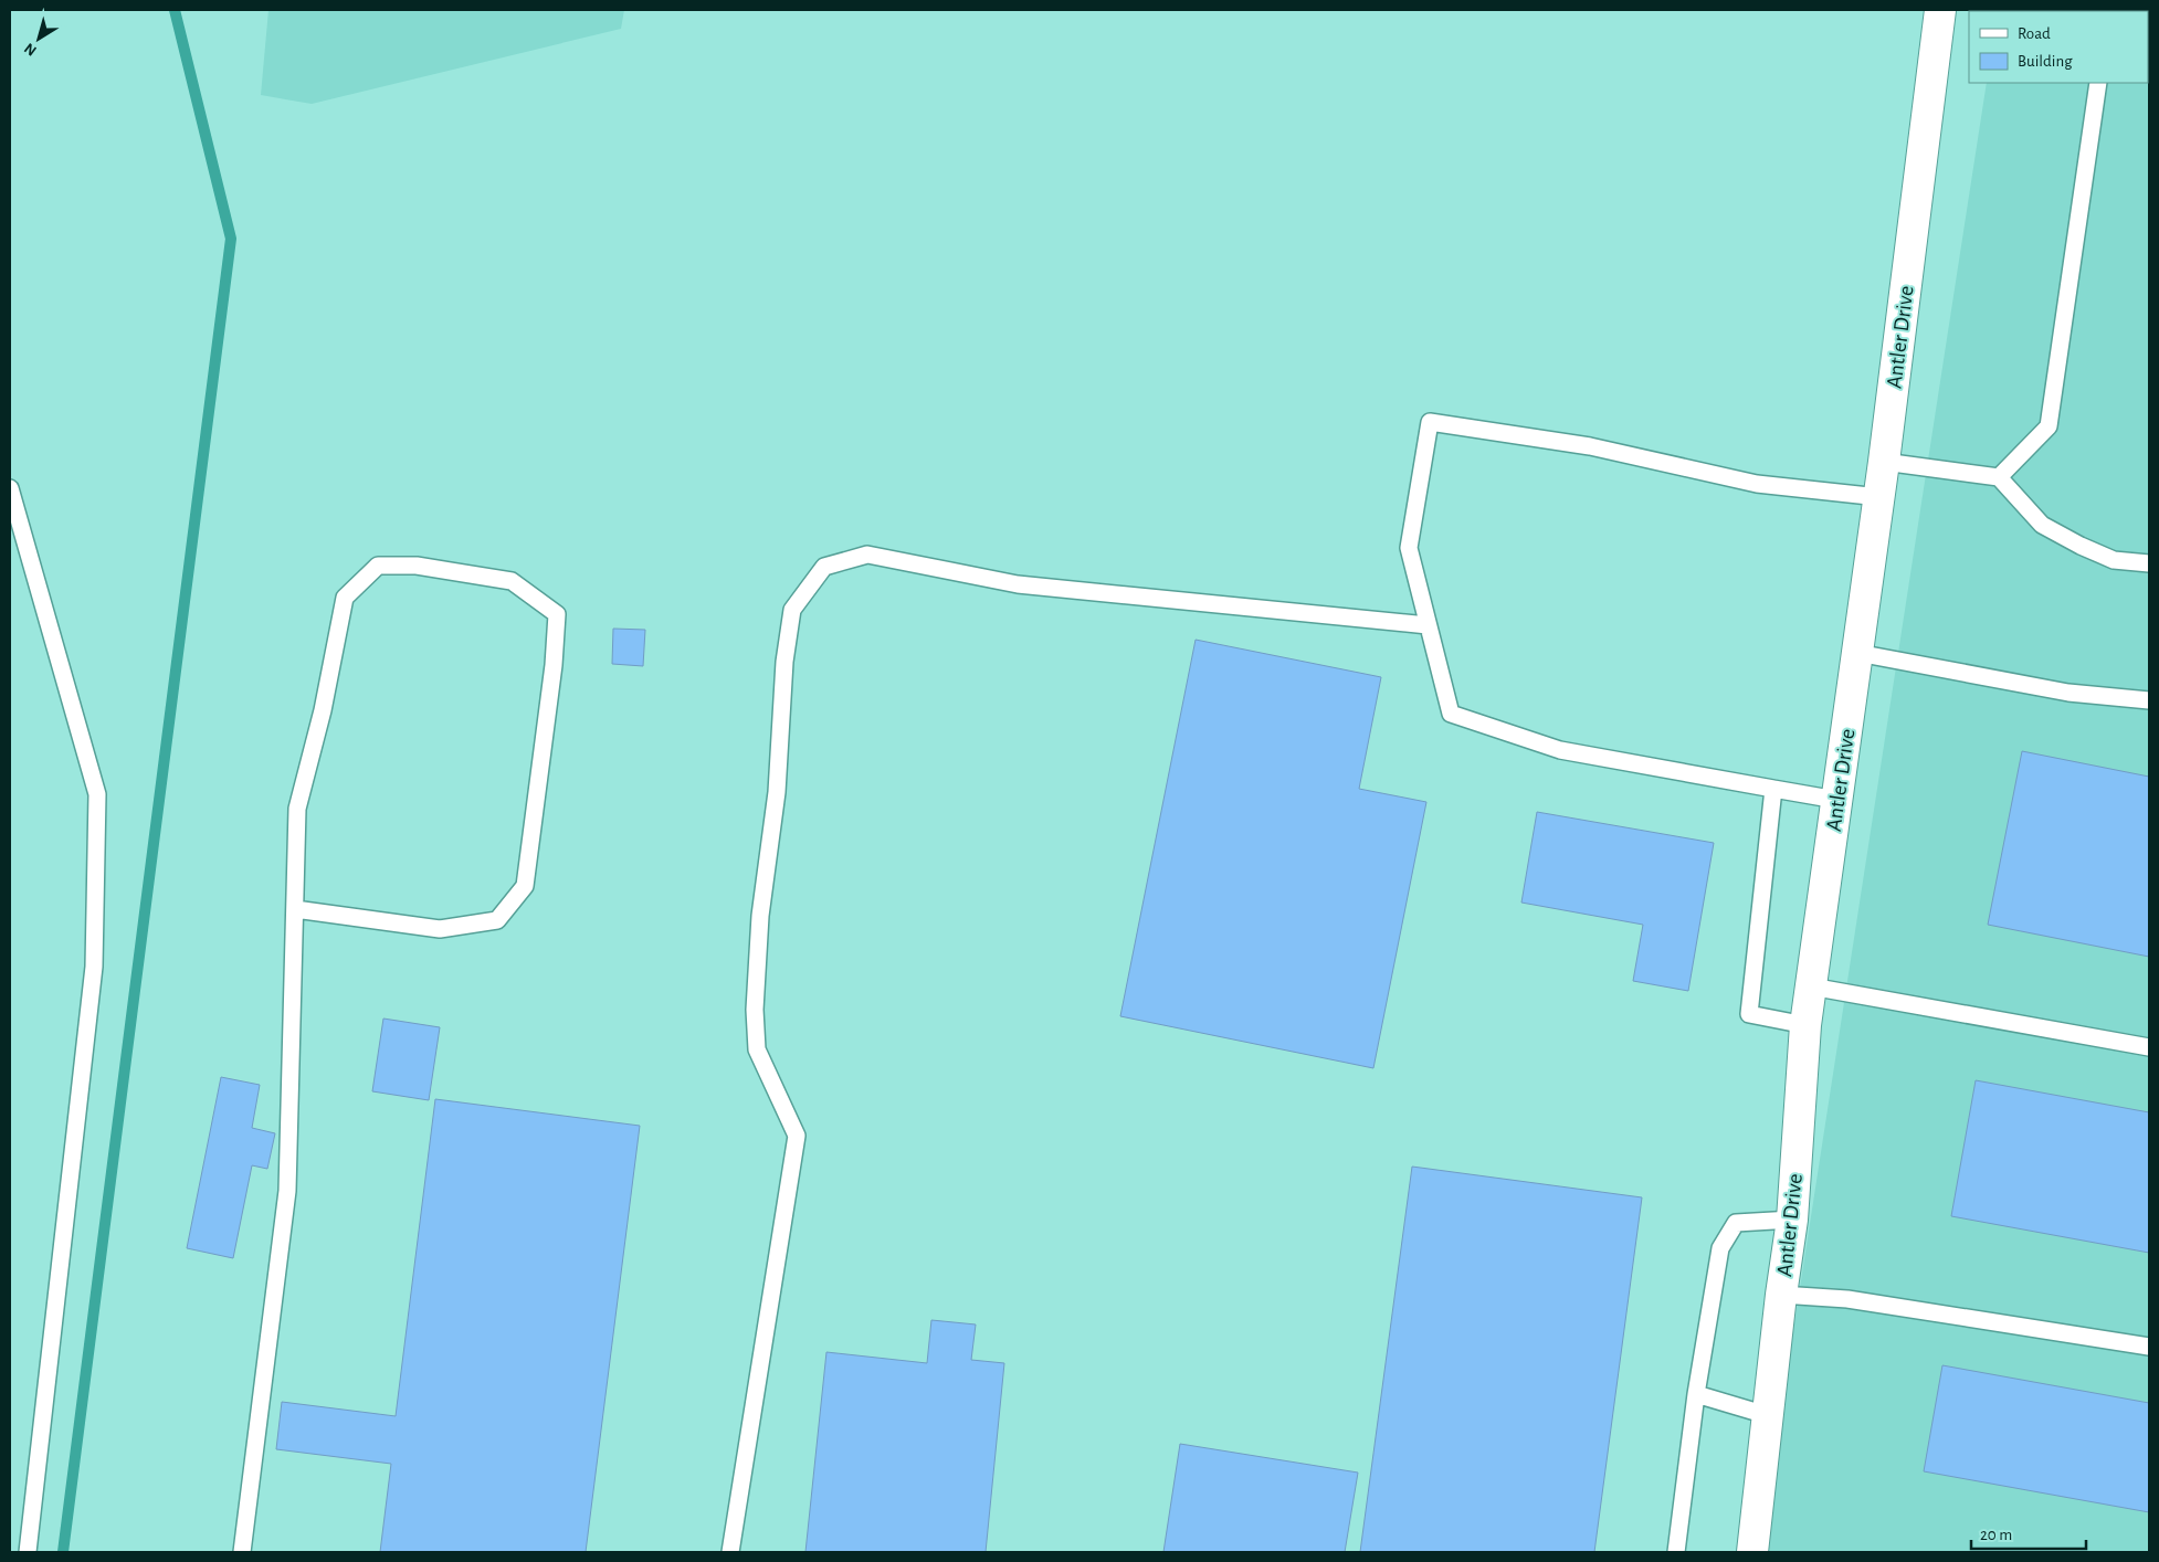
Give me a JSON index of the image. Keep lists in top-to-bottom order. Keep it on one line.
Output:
{"streets":{"street":["Antler Drive"]},"legend":["Road","Building"],"scale_bar":"20 m","north":"bottom left"}
